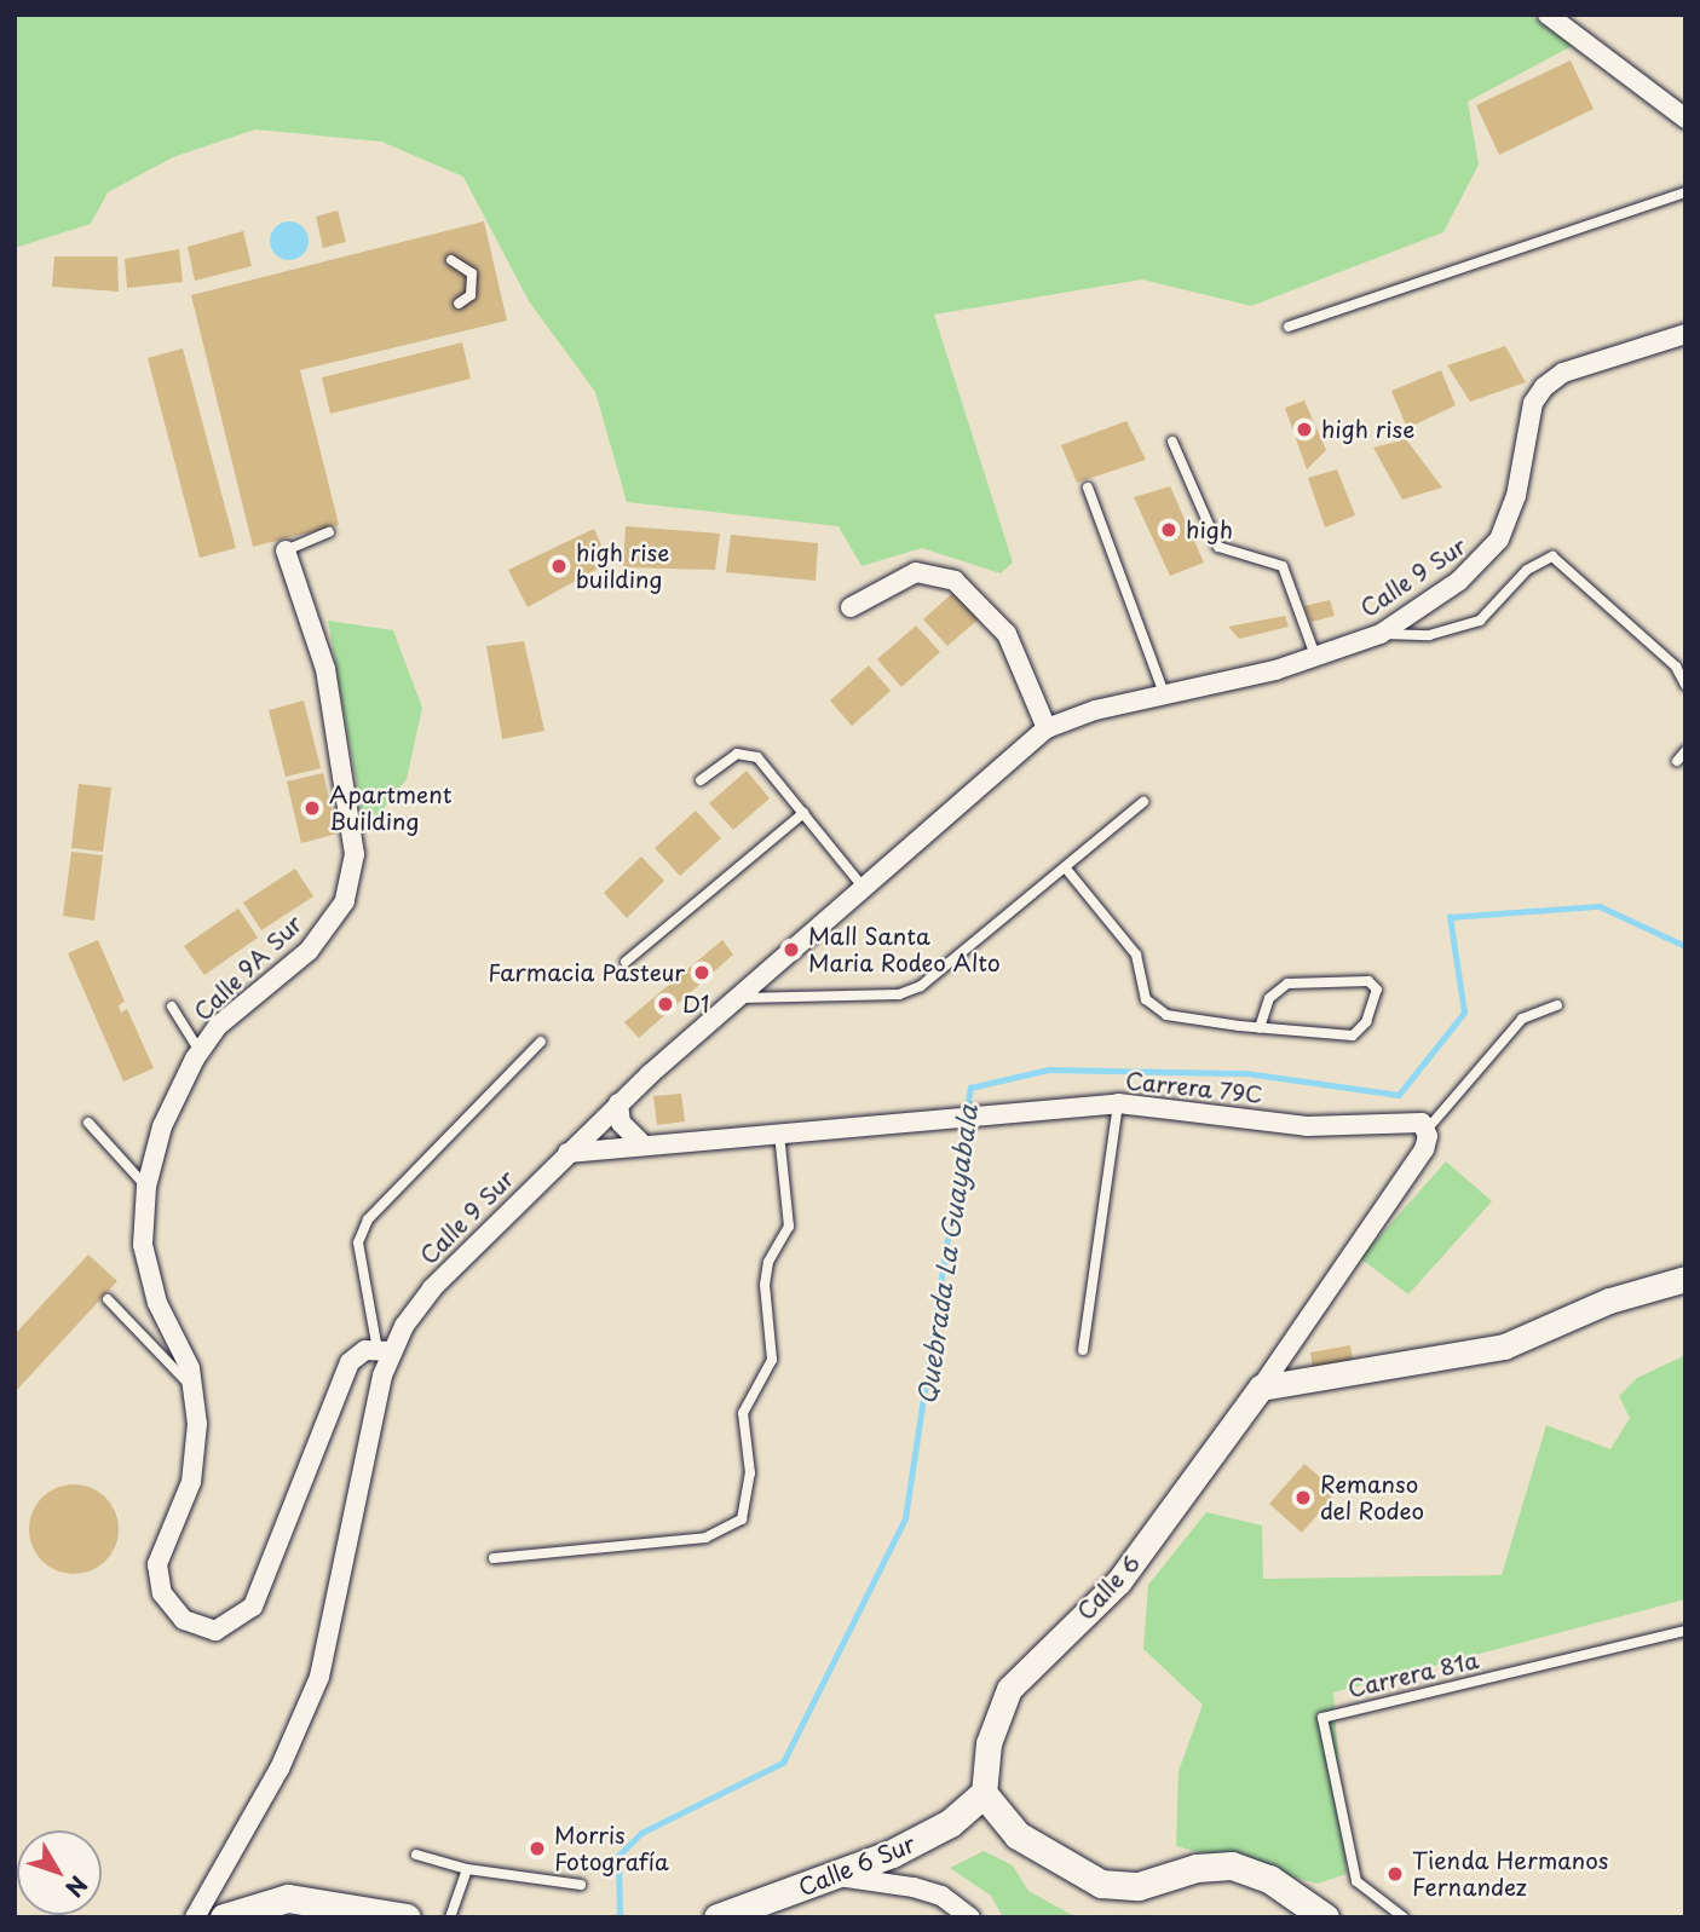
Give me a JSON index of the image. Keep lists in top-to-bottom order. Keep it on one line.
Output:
{"streets":{"main road":["Calle 6 Sur"],"street":["Calle 9 Sur","Calle 9A Sur","Carrera 79C","Calle 6"],"lane":["Carrera 81a"]},"crossings":[["Calle 9 Sur","Calle 9A Sur"],["Calle 9 Sur","Carrera 79C"],["Carrera 79C","Calle 6"],["Calle 6","Calle 6 Sur"]],"water":["Quebrada La Guayabala"],"places":["high rise","high","high rise building","Apartment Building","Mall Santa Maria Rodeo Alto","Farmacia Pasteur","D1","Remanso del Rodeo","Morris Fotografía","Tienda Hermanos Fernandez"],"north":"bottom right"}
